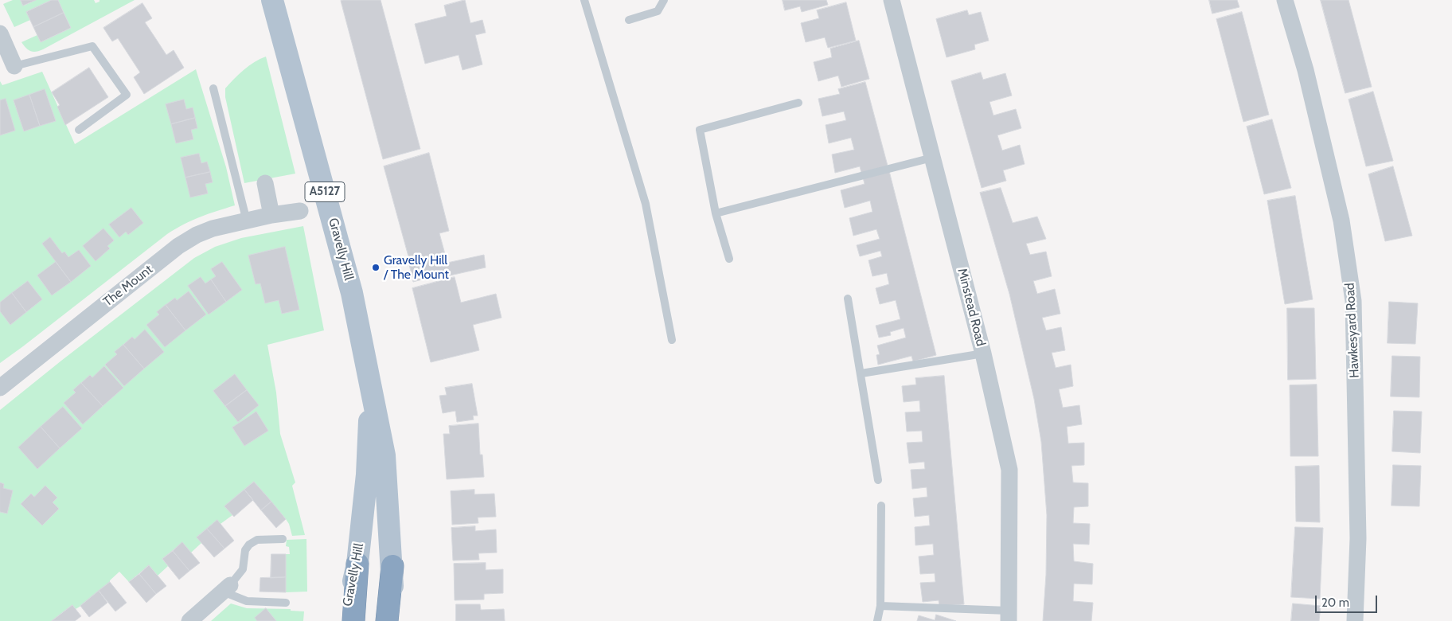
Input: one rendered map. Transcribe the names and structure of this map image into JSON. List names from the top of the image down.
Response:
{
  "streets": {
    "main road": ["A5127", "Gravelly Hill"],
    "street": ["The Mount", "Minstead Road", "Hawkesyard Road"]
  },
  "places": ["Gravelly Hill / The Mount"],
  "scale_bar": "20 m"
}
